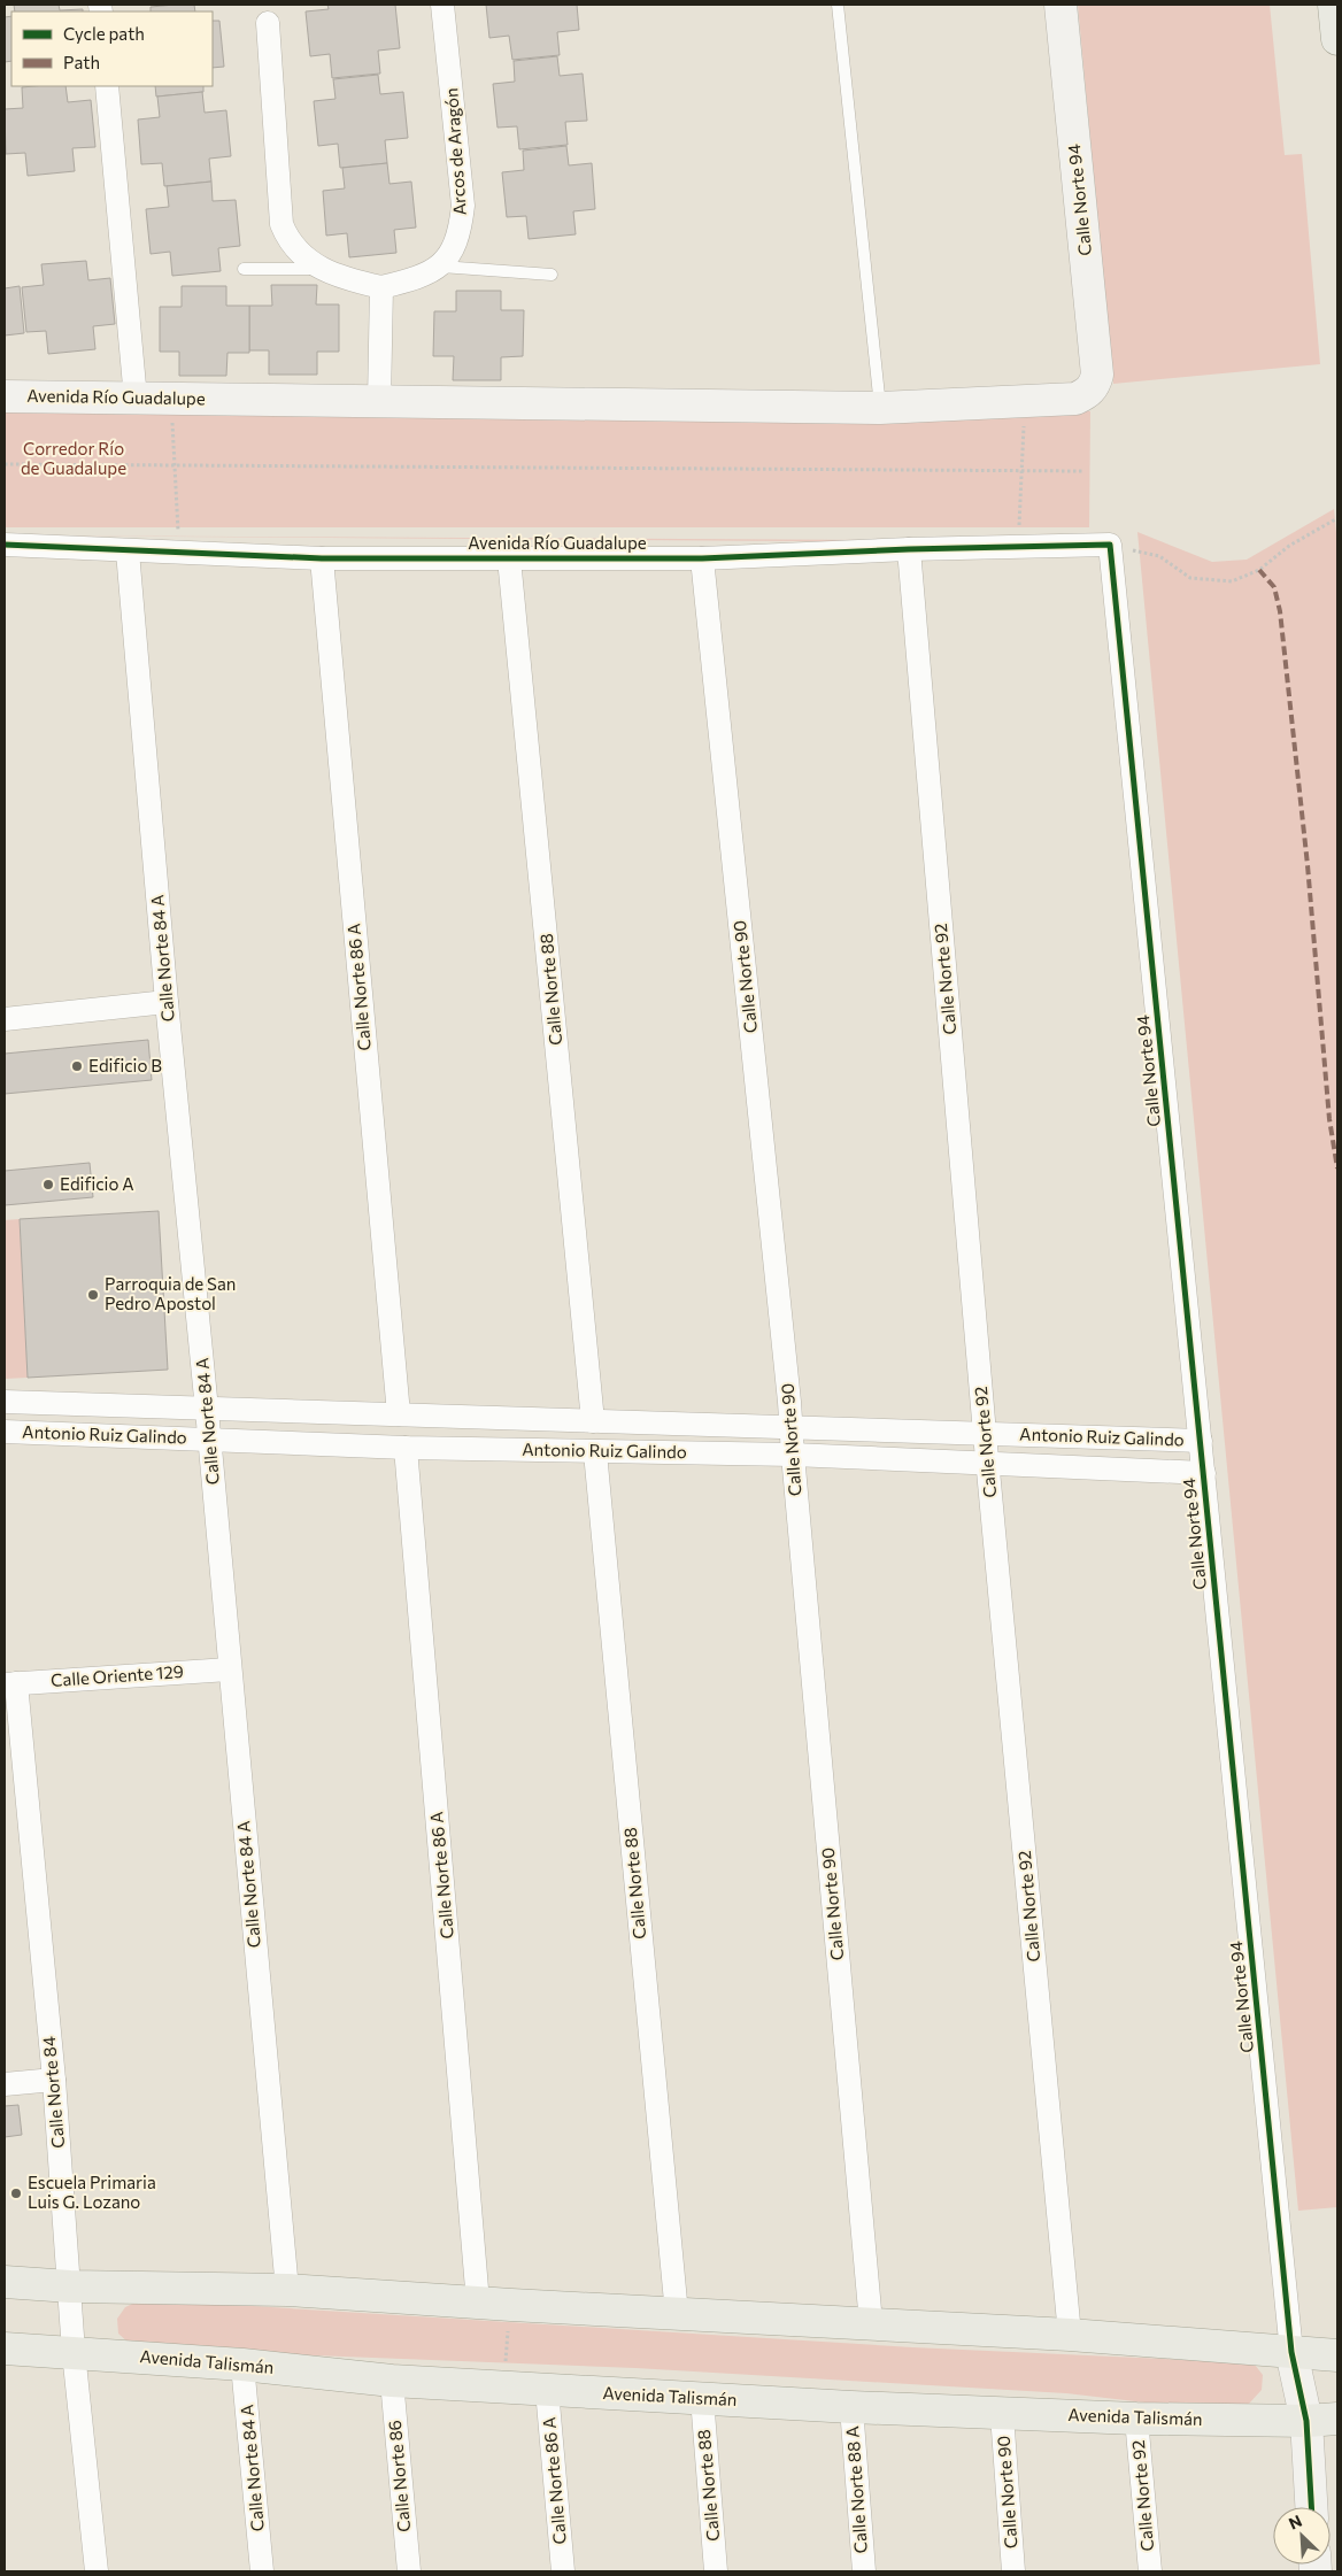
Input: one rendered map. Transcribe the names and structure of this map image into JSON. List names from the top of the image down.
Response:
{
  "streets": {
    "main road": ["Avenida Talismán"],
    "street": [
      "Arcos de Aragón",
      "Calle Norte 94",
      "Avenida Río Guadalupe",
      "Calle Norte 84 A",
      "Calle Norte 90",
      "Calle Norte 92",
      "Calle Norte 86 A",
      "Calle Norte 88",
      "Antonio Ruiz Galindo",
      "Calle Oriente 129",
      "Calle Norte 84",
      "Calle Norte 86",
      "Calle Norte 88 A"
    ]
  },
  "crossings": [
    ["Calle Norte 94", "Avenida Río Guadalupe"],
    ["Calle Norte 94", "Antonio Ruiz Galindo"],
    ["Calle Norte 94", "Avenida Talismán"],
    ["Avenida Río Guadalupe", "Calle Norte 84 A"],
    ["Avenida Río Guadalupe", "Calle Norte 90"],
    ["Avenida Río Guadalupe", "Calle Norte 92"],
    ["Avenida Río Guadalupe", "Calle Norte 86 A"],
    ["Avenida Río Guadalupe", "Calle Norte 88"],
    ["Calle Norte 84 A", "Antonio Ruiz Galindo"],
    ["Calle Norte 84 A", "Calle Oriente 129"],
    ["Calle Norte 84 A", "Avenida Talismán"],
    ["Calle Norte 90", "Antonio Ruiz Galindo"],
    ["Calle Norte 90", "Avenida Talismán"],
    ["Calle Norte 92", "Antonio Ruiz Galindo"],
    ["Calle Norte 92", "Avenida Talismán"],
    ["Calle Norte 86 A", "Antonio Ruiz Galindo"],
    ["Calle Norte 86 A", "Avenida Talismán"],
    ["Calle Norte 88", "Antonio Ruiz Galindo"],
    ["Calle Norte 88", "Avenida Talismán"],
    ["Calle Oriente 129", "Calle Norte 84"],
    ["Calle Norte 84", "Avenida Talismán"],
    ["Avenida Talismán", "Calle Norte 86"],
    ["Avenida Talismán", "Calle Norte 88 A"]
  ],
  "parks": ["Corredor Río de Guadalupe"],
  "places": [
    "Edificio B",
    "Edificio A",
    "Parroquia de San Pedro Apostol",
    "Escuela Primaria Luis G. Lozano"
  ],
  "legend": ["Cycle path", "Path"],
  "north": "top left"
}
